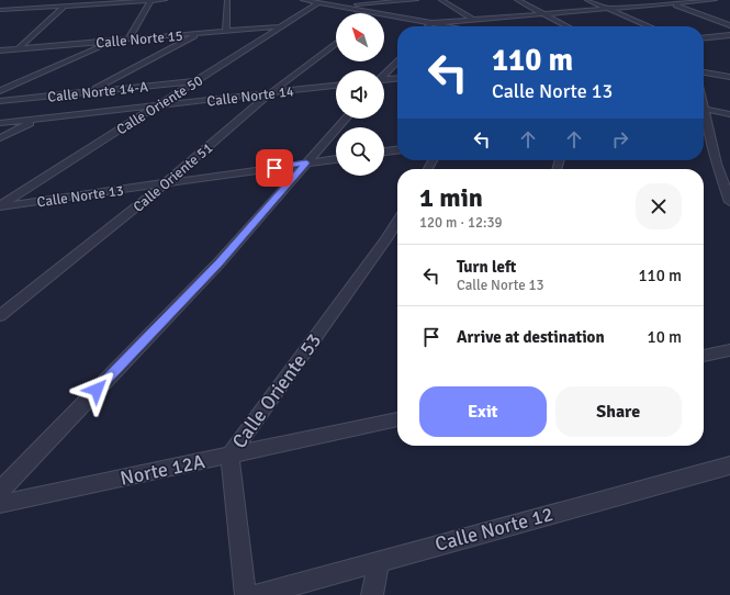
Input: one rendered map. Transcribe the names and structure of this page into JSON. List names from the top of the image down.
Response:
{
  "streets": {
    "street": [
      "Calle Norte 15",
      "Calle Norte 14-A",
      "Calle Norte 14",
      "Calle Oriente 50",
      "Calle Oriente 51",
      "Calle Norte 13",
      "Calle Oriente 53",
      "Norte 12A",
      "Calle Norte 12"
    ]
  },
  "crossings": [
    ["Calle Norte 15", "Calle Oriente 50"],
    ["Calle Norte 14-A", "Calle Oriente 50"],
    ["Calle Norte 14", "Calle Oriente 50"],
    ["Calle Norte 14", "Calle Oriente 51"],
    ["Calle Oriente 50", "Calle Norte 13"],
    ["Calle Oriente 51", "Calle Norte 13"],
    ["Calle Oriente 53", "Norte 12A"]
  ],
  "north": "top left",
  "page": {
    "turn": ["110 m", "Calle Norte 13"],
    "heading": ["1 min", "120 m · 12:39"],
    "list": [
      {
        "name": "Turn left",
        "note": "Calle Norte 13",
        "value": "110 m"
      },
      {
        "name": "Arrive at destination",
        "value": "10 m"
      }
    ],
    "buttons": ["Exit", "Share"]
  }
}
